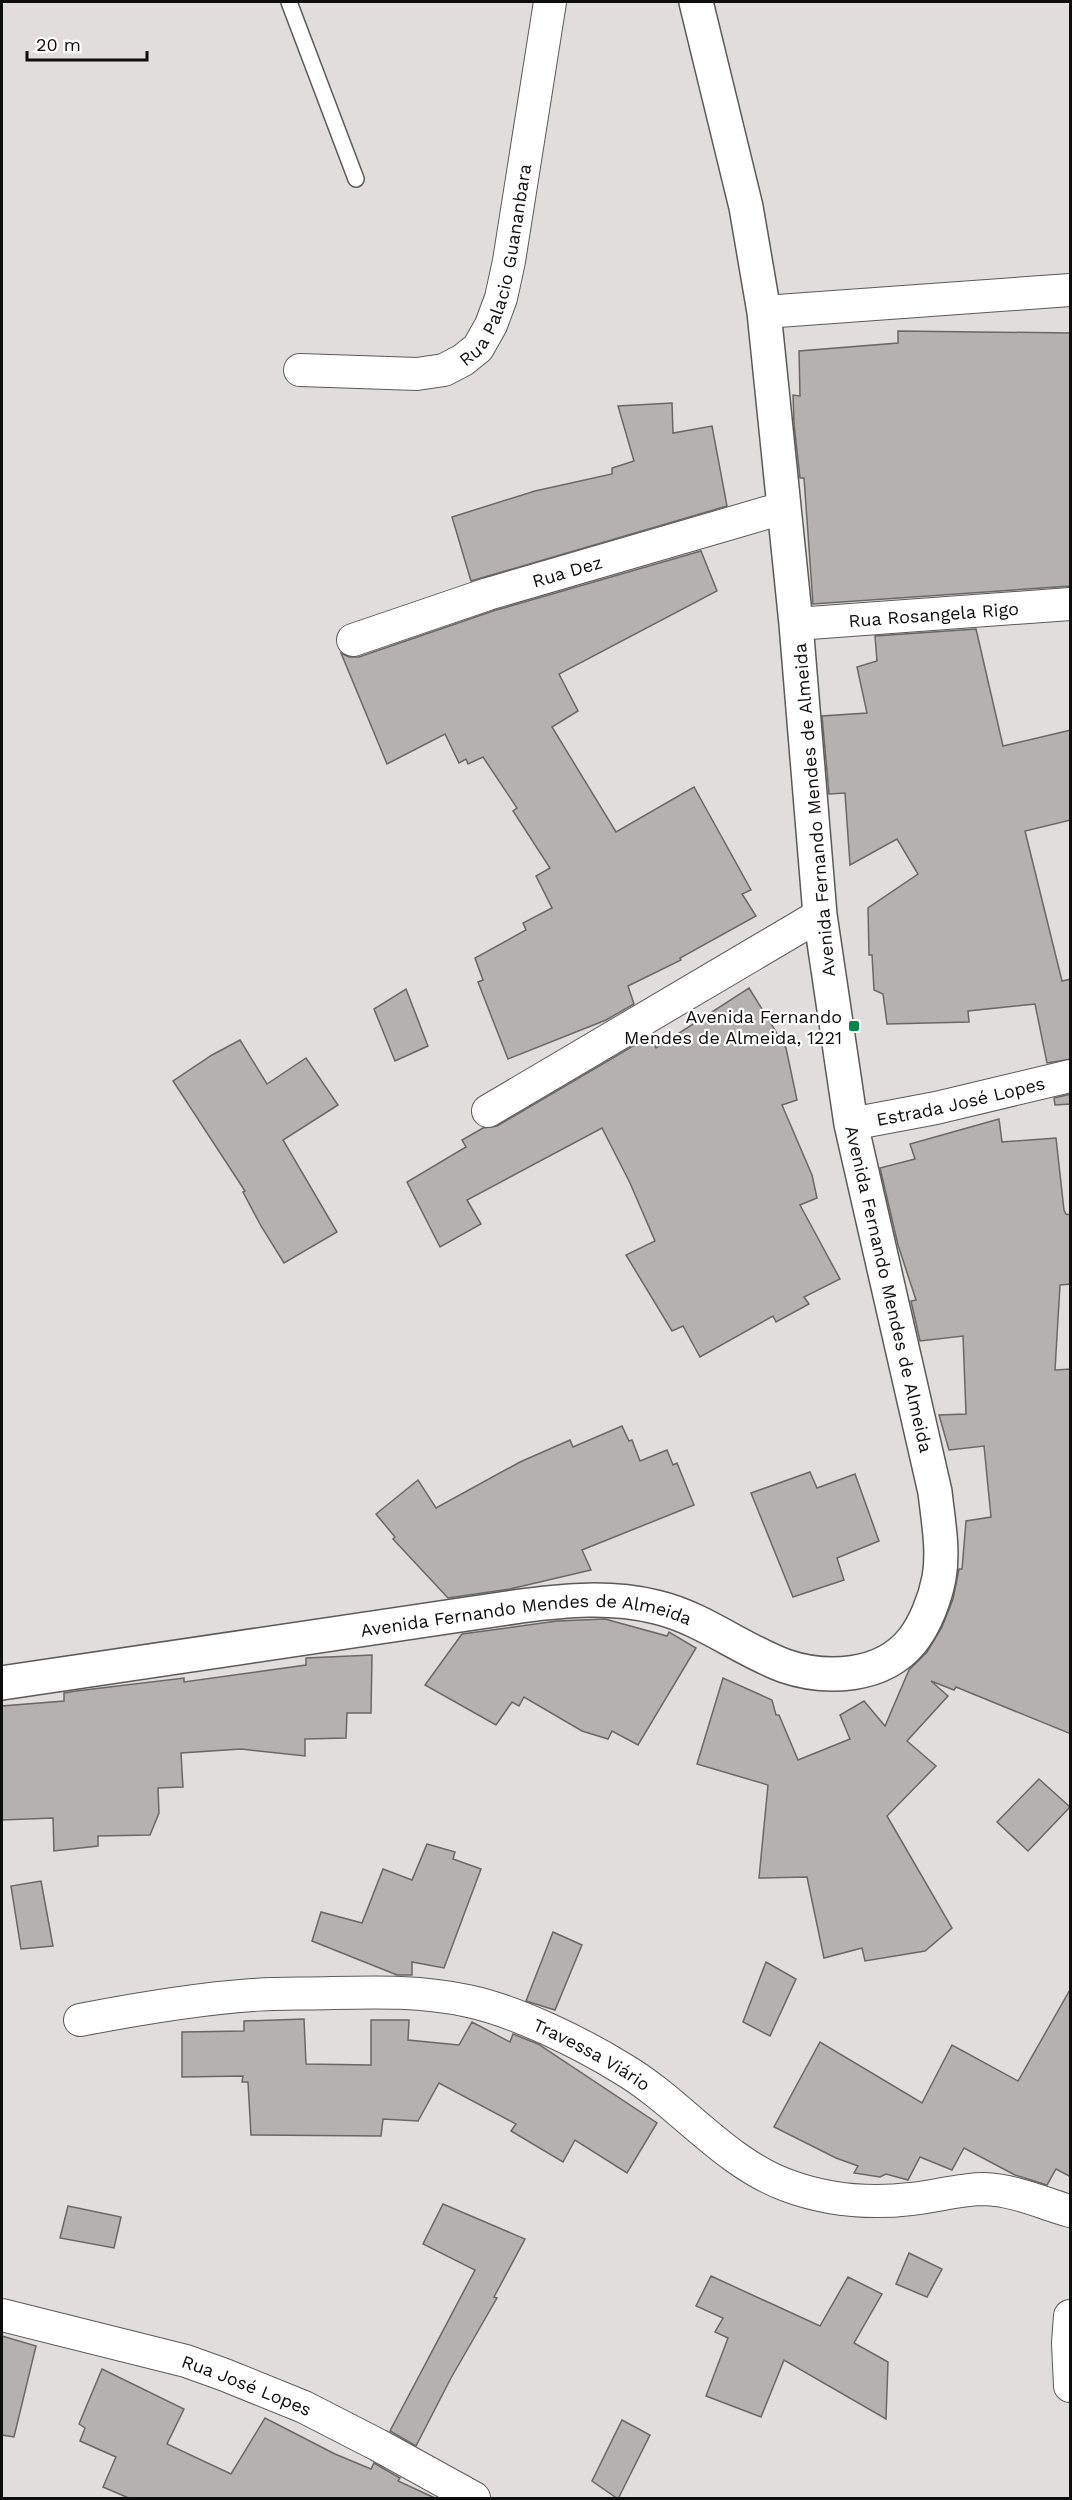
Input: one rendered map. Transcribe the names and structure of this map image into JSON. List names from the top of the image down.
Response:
{
  "streets": {
    "street": [
      "Rua Palacio Guananbara",
      "Rua Dez",
      "Rua Rosangela Rigo",
      "Avenida Fernando Mendes de Almeida",
      "Estrada José Lopes",
      "Travessa Viário",
      "Rua José Lopes"
    ]
  },
  "crossings": [
    ["Rua Dez", "Avenida Fernando Mendes de Almeida"],
    ["Rua Rosangela Rigo", "Avenida Fernando Mendes de Almeida"],
    ["Avenida Fernando Mendes de Almeida", "Estrada José Lopes"]
  ],
  "places": {
    "transit": ["Avenida Fernando Mendes de Almeida, 1221"]
  },
  "scale_bar": "20 m"
}
